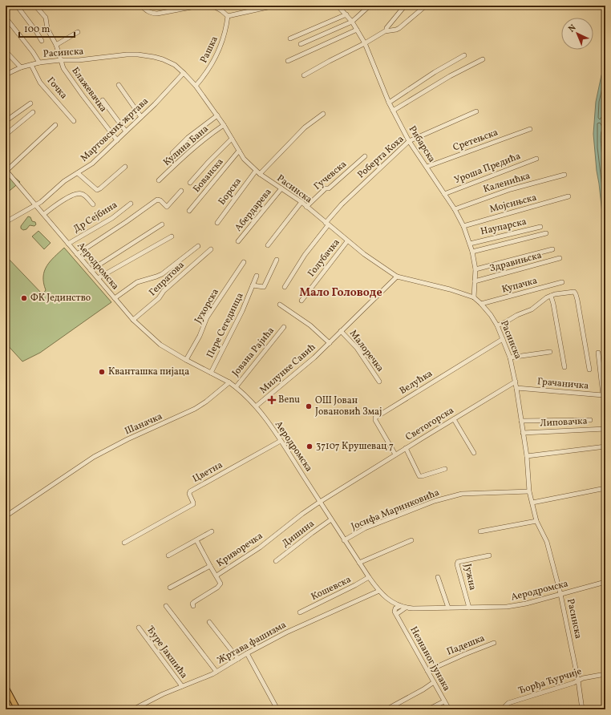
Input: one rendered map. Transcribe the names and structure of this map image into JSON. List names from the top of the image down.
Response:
{
  "streets": {
    "street": [
      "Рашка",
      "Расинска",
      "Гочка",
      "Блажевачка",
      "Мартовских жртава",
      "Сретењска",
      "Рибарска",
      "Кулина Бана",
      "Роберта Коха",
      "Уроша Предића",
      "Бованска",
      "Гучевска",
      "Каленићка",
      "Борска",
      "Мојсињска",
      "Абердарева",
      "Др Сејбина",
      "Наупарска",
      "Голубачка",
      "Здравињска",
      "Аеродромска",
      "Гепратова",
      "Купачка",
      "Јухорска",
      "Пере Сегединца",
      "Малоречка",
      "Јована Рајића",
      "Милунке Савић",
      "Велућка",
      "Грачаничка",
      "Липовачка",
      "Шаначка",
      "Светогорска",
      "Цветна",
      "Јосифа Маринковића",
      "Дишина",
      "Криворечка",
      "Јужна",
      "Кошевска",
      "Жртава фашизма",
      "Падешка",
      "Ђуре Јакшића",
      "Незнаног јунака",
      "Ђорђа Ћурчије"
    ]
  },
  "crossings": [
    ["Рашка", "Расинска"],
    ["Расинска", "Гочка"],
    ["Расинска", "Блажевачка"],
    ["Расинска", "Мартовских жртава"],
    ["Расинска", "Рибарска"],
    ["Расинска", "Кулина Бана"],
    ["Расинска", "Роберта Коха"],
    ["Расинска", "Бованска"],
    ["Расинска", "Гучевска"],
    ["Расинска", "Борска"],
    ["Расинска", "Абердарева"],
    ["Расинска", "Голубачка"],
    ["Расинска", "Аеродромска"],
    ["Расинска", "Купачка"],
    ["Расинска", "Милунке Савић"],
    ["Расинска", "Велућка"],
    ["Расинска", "Грачаничка"],
    ["Расинска", "Липовачка"],
    ["Расинска", "Светогорска"],
    ["Расинска", "Јосифа Маринковића"],
    ["Расинска", "Ђорђа Ћурчије"],
    ["Блажевачка", "Мартовских жртава"],
    ["Мартовских жртава", "Аеродромска"],
    ["Сретењска", "Рибарска"],
    ["Рибарска", "Роберта Коха"],
    ["Рибарска", "Уроша Предића"],
    ["Рибарска", "Каленићка"],
    ["Рибарска", "Мојсињска"],
    ["Рибарска", "Наупарска"],
    ["Рибарска", "Здравињска"],
    ["Др Сејбина", "Аеродромска"],
    ["Аеродромска", "Гепратова"],
    ["Аеродромска", "Јухорска"],
    ["Аеродромска", "Пере Сегединца"],
    ["Аеродромска", "Јована Рајића"],
    ["Аеродромска", "Милунке Савић"],
    ["Аеродромска", "Шаначка"],
    ["Аеродромска", "Светогорска"],
    ["Аеродромска", "Цветна"],
    ["Аеродромска", "Јосифа Маринковића"],
    ["Аеродромска", "Дишина"],
    ["Аеродромска", "Криворечка"],
    ["Аеродромска", "Јужна"],
    ["Аеродромска", "Кошевска"],
    ["Аеродромска", "Жртава фашизма"],
    ["Аеродромска", "Незнаног јунака"],
    ["Малоречка", "Милунке Савић"],
    ["Велућка", "Светогорска"],
    ["Светогорска", "Криворечка"],
    ["Жртава фашизма", "Ђуре Јакшића"],
    ["Падешка", "Незнаног јунака"]
  ],
  "districts": ["Мало Головоде"],
  "places": {
    "other": [
      "ФК Јединство",
      "Кванташка пијаца",
      "ОШ Јован Јовановић Змај",
      "37107 Крушевац 7"
    ],
    "health": ["Benu"]
  },
  "scale_bar": "100 m",
  "north": "top left"
}
